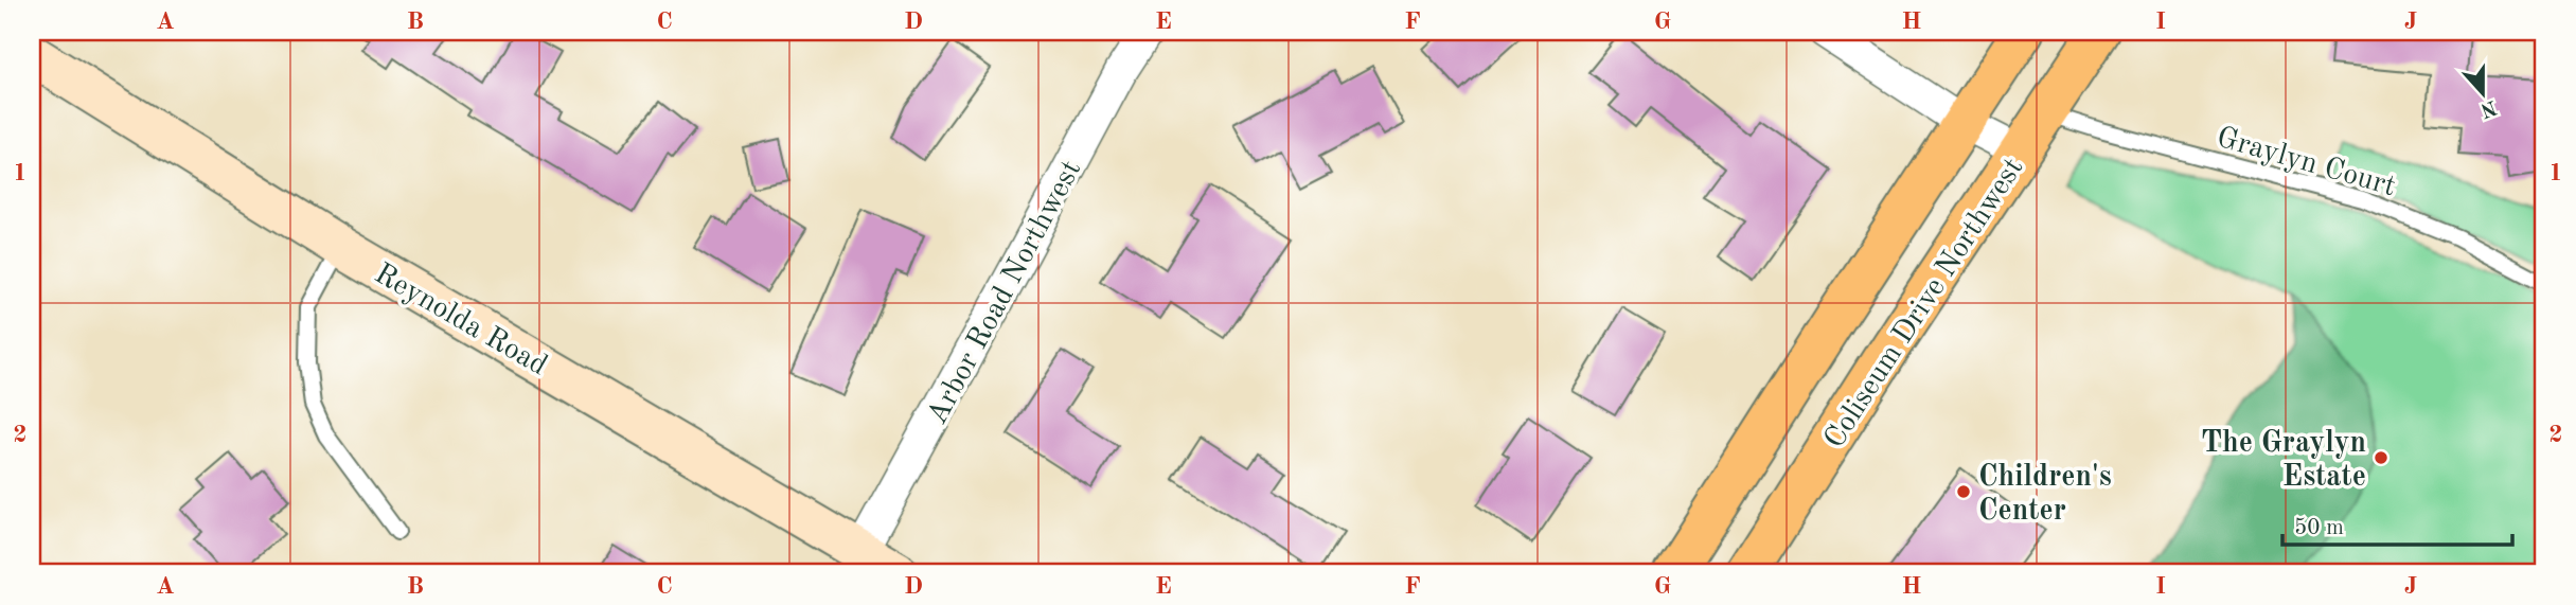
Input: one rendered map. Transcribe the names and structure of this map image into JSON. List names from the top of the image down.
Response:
{
  "streets": {
    "main road": ["Coliseum Drive Northwest", "Reynolda Road"],
    "street": ["Arbor Road Northwest"],
    "lane": ["Graylyn Court"]
  },
  "crossings": [
    ["Graylyn Court", "Coliseum Drive Northwest"],
    ["Arbor Road Northwest", "Reynolda Road"]
  ],
  "places": ["The Graylyn Estate", "Children's Center"],
  "scale_bar": "50 m",
  "north": "bottom",
  "grid": {
    "columns": [
      "A",
      "B",
      "C",
      "D",
      "E",
      "F",
      "G",
      "H",
      "I",
      "J"
    ],
    "rows": ["1", "2"]
  }
}
